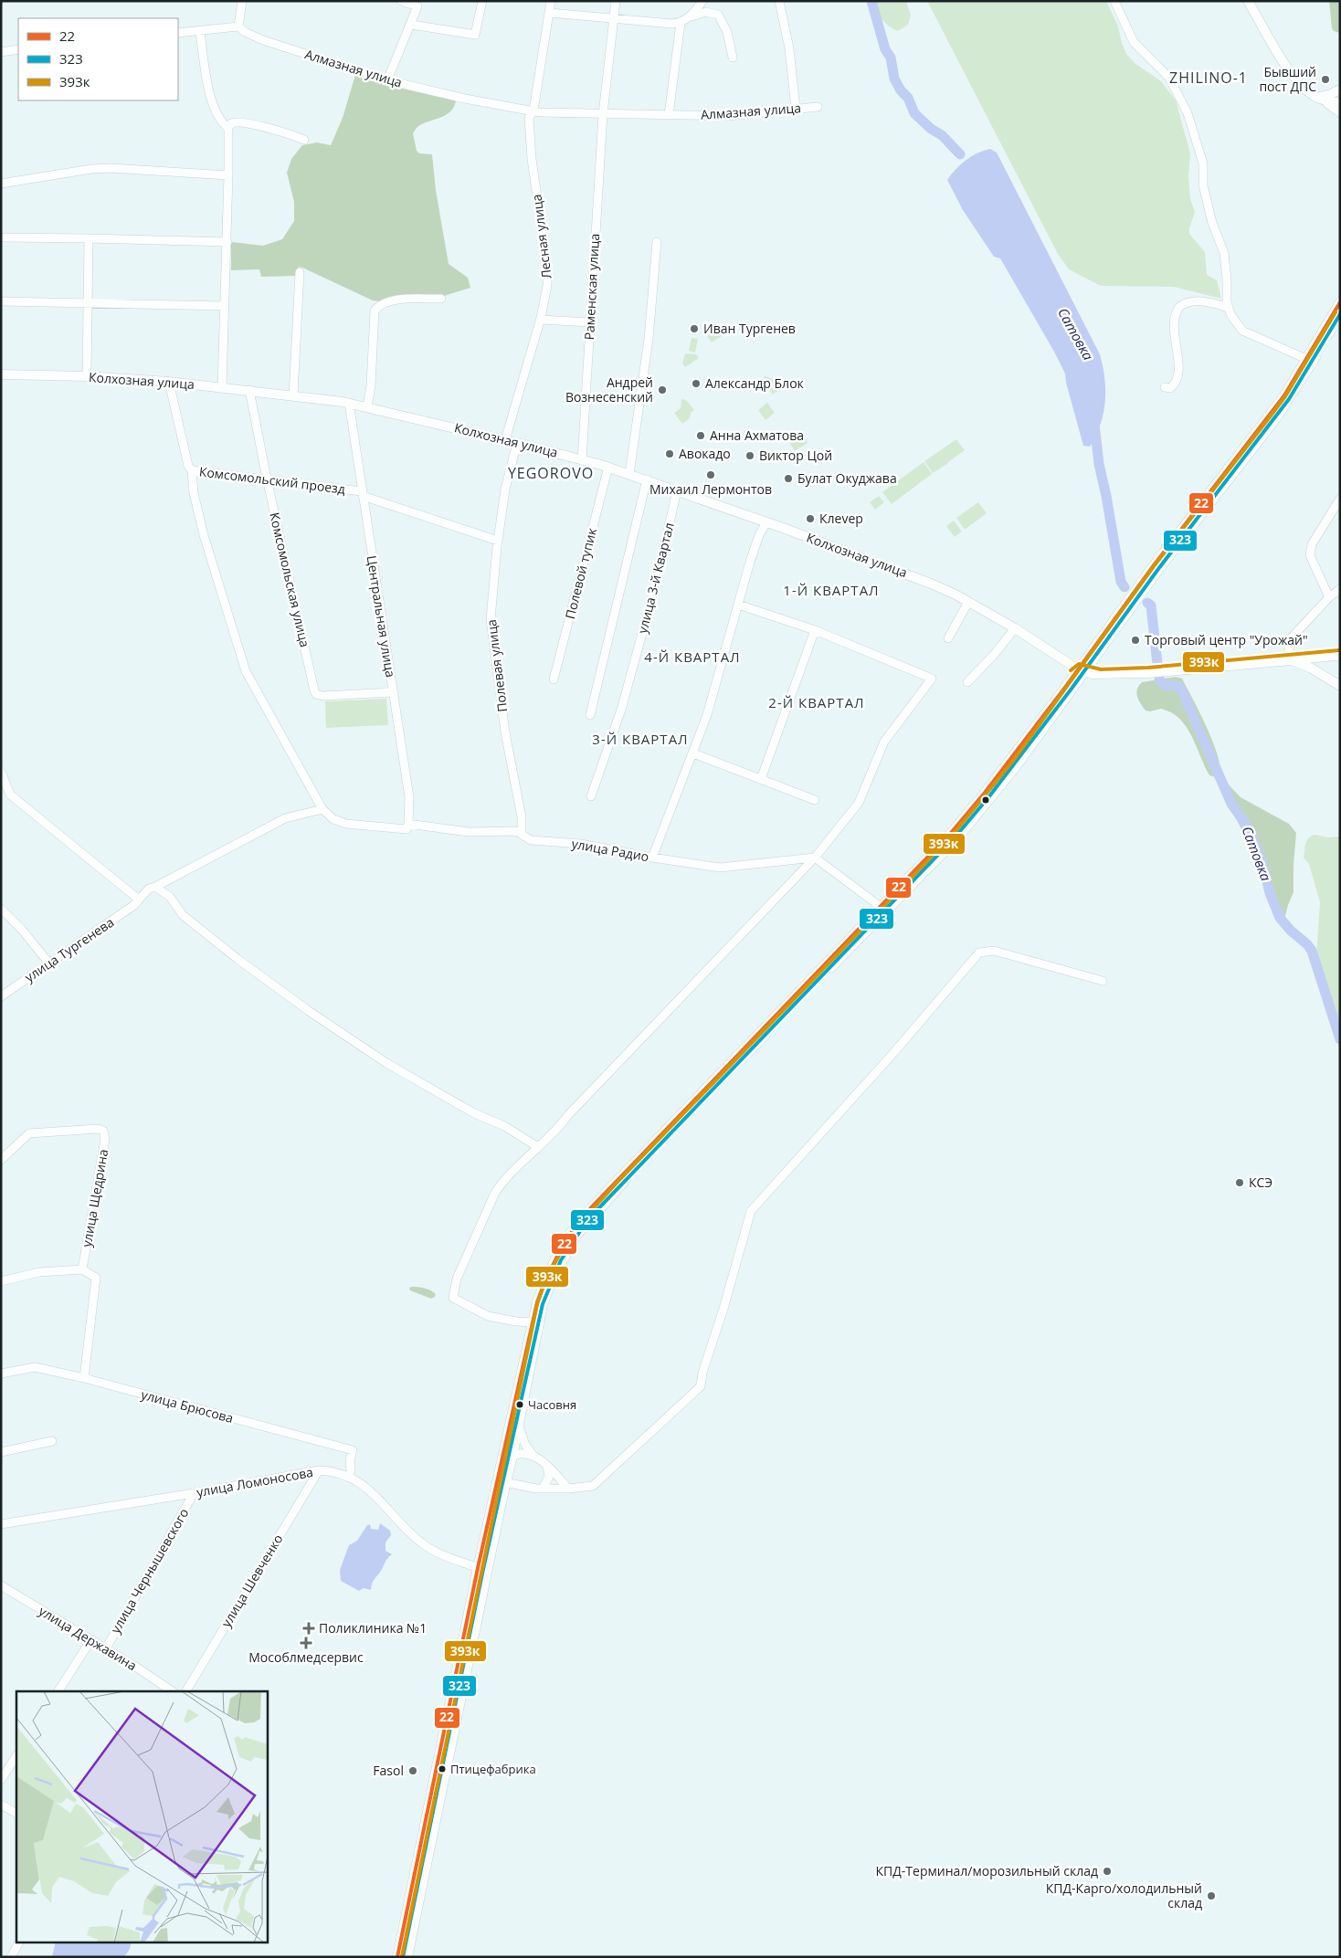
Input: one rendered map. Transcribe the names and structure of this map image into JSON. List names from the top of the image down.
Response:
{
  "streets": {
    "main road": ["Колхозная улица"],
    "street": [
      "Алмазная улица",
      "Лесная улица",
      "Раменская улица",
      "Комсомольский проезд",
      "Полевой тупик",
      "улица 3-й Квартал",
      "Комсомольская улица",
      "Центральная улица",
      "Полевая улица",
      "улица Радио",
      "улица Тургенева",
      "улица Щедрина",
      "улица Брюсова",
      "улица Ломоносова",
      "улица Чернышевского",
      "улица Шевченко",
      "улица Державина"
    ]
  },
  "crossings": [
    ["Алмазная улица", "Лесная улица"],
    ["Алмазная улица", "Раменская улица"],
    ["Лесная улица", "Колхозная улица"],
    ["Раменская улица", "Колхозная улица"],
    ["Колхозная улица", "Комсомольский проезд"],
    ["Колхозная улица", "Полевой тупик"],
    ["Колхозная улица", "улица 3-й Квартал"],
    ["Колхозная улица", "Комсомольская улица"],
    ["Колхозная улица", "Центральная улица"],
    ["Колхозная улица", "Полевая улица"],
    ["Комсомольский проезд", "Комсомольская улица"],
    ["Комсомольский проезд", "Центральная улица"],
    ["Комсомольский проезд", "Полевая улица"],
    ["Комсомольская улица", "Центральная улица"],
    ["Центральная улица", "улица Радио"],
    ["Полевая улица", "улица Радио"],
    ["улица Радио", "улица Тургенева"],
    ["улица Брюсова", "улица Ломоносова"],
    ["улица Ломоносова", "улица Чернышевского"],
    ["улица Ломоносова", "улица Шевченко"],
    ["улица Чернышевского", "улица Державина"]
  ],
  "districts": [
    "ZHILINO-1",
    "YEGOROVO",
    "1-Й КВАРТАЛ",
    "4-Й КВАРТАЛ",
    "2-Й КВАРТАЛ",
    "3-Й КВАРТАЛ"
  ],
  "water": ["Сатовка"],
  "places": {
    "other": [
      "Бывший пост ДПС",
      "Иван Тургенев",
      "Александр Блок",
      "Андрей Вознесенский",
      "Анна Ахматова",
      "Авокадо",
      "Виктор Цой",
      "Михаил Лермонтов",
      "Булат Окуджава",
      "Клеvер",
      "Торговый центр \"Урожай\"",
      "КСЭ",
      "Часовня",
      "Птицефабрика",
      "Fasol",
      "КПД-Терминал/морозильный склад",
      "КПД-Карго/холодильный склад"
    ],
    "health": ["Поликлиника №1", "Мособлмедсервис"]
  },
  "lines": ["transit line 22", "transit line 393к", "transit line 323"],
  "legend": ["22", "323", "393к"]
}
